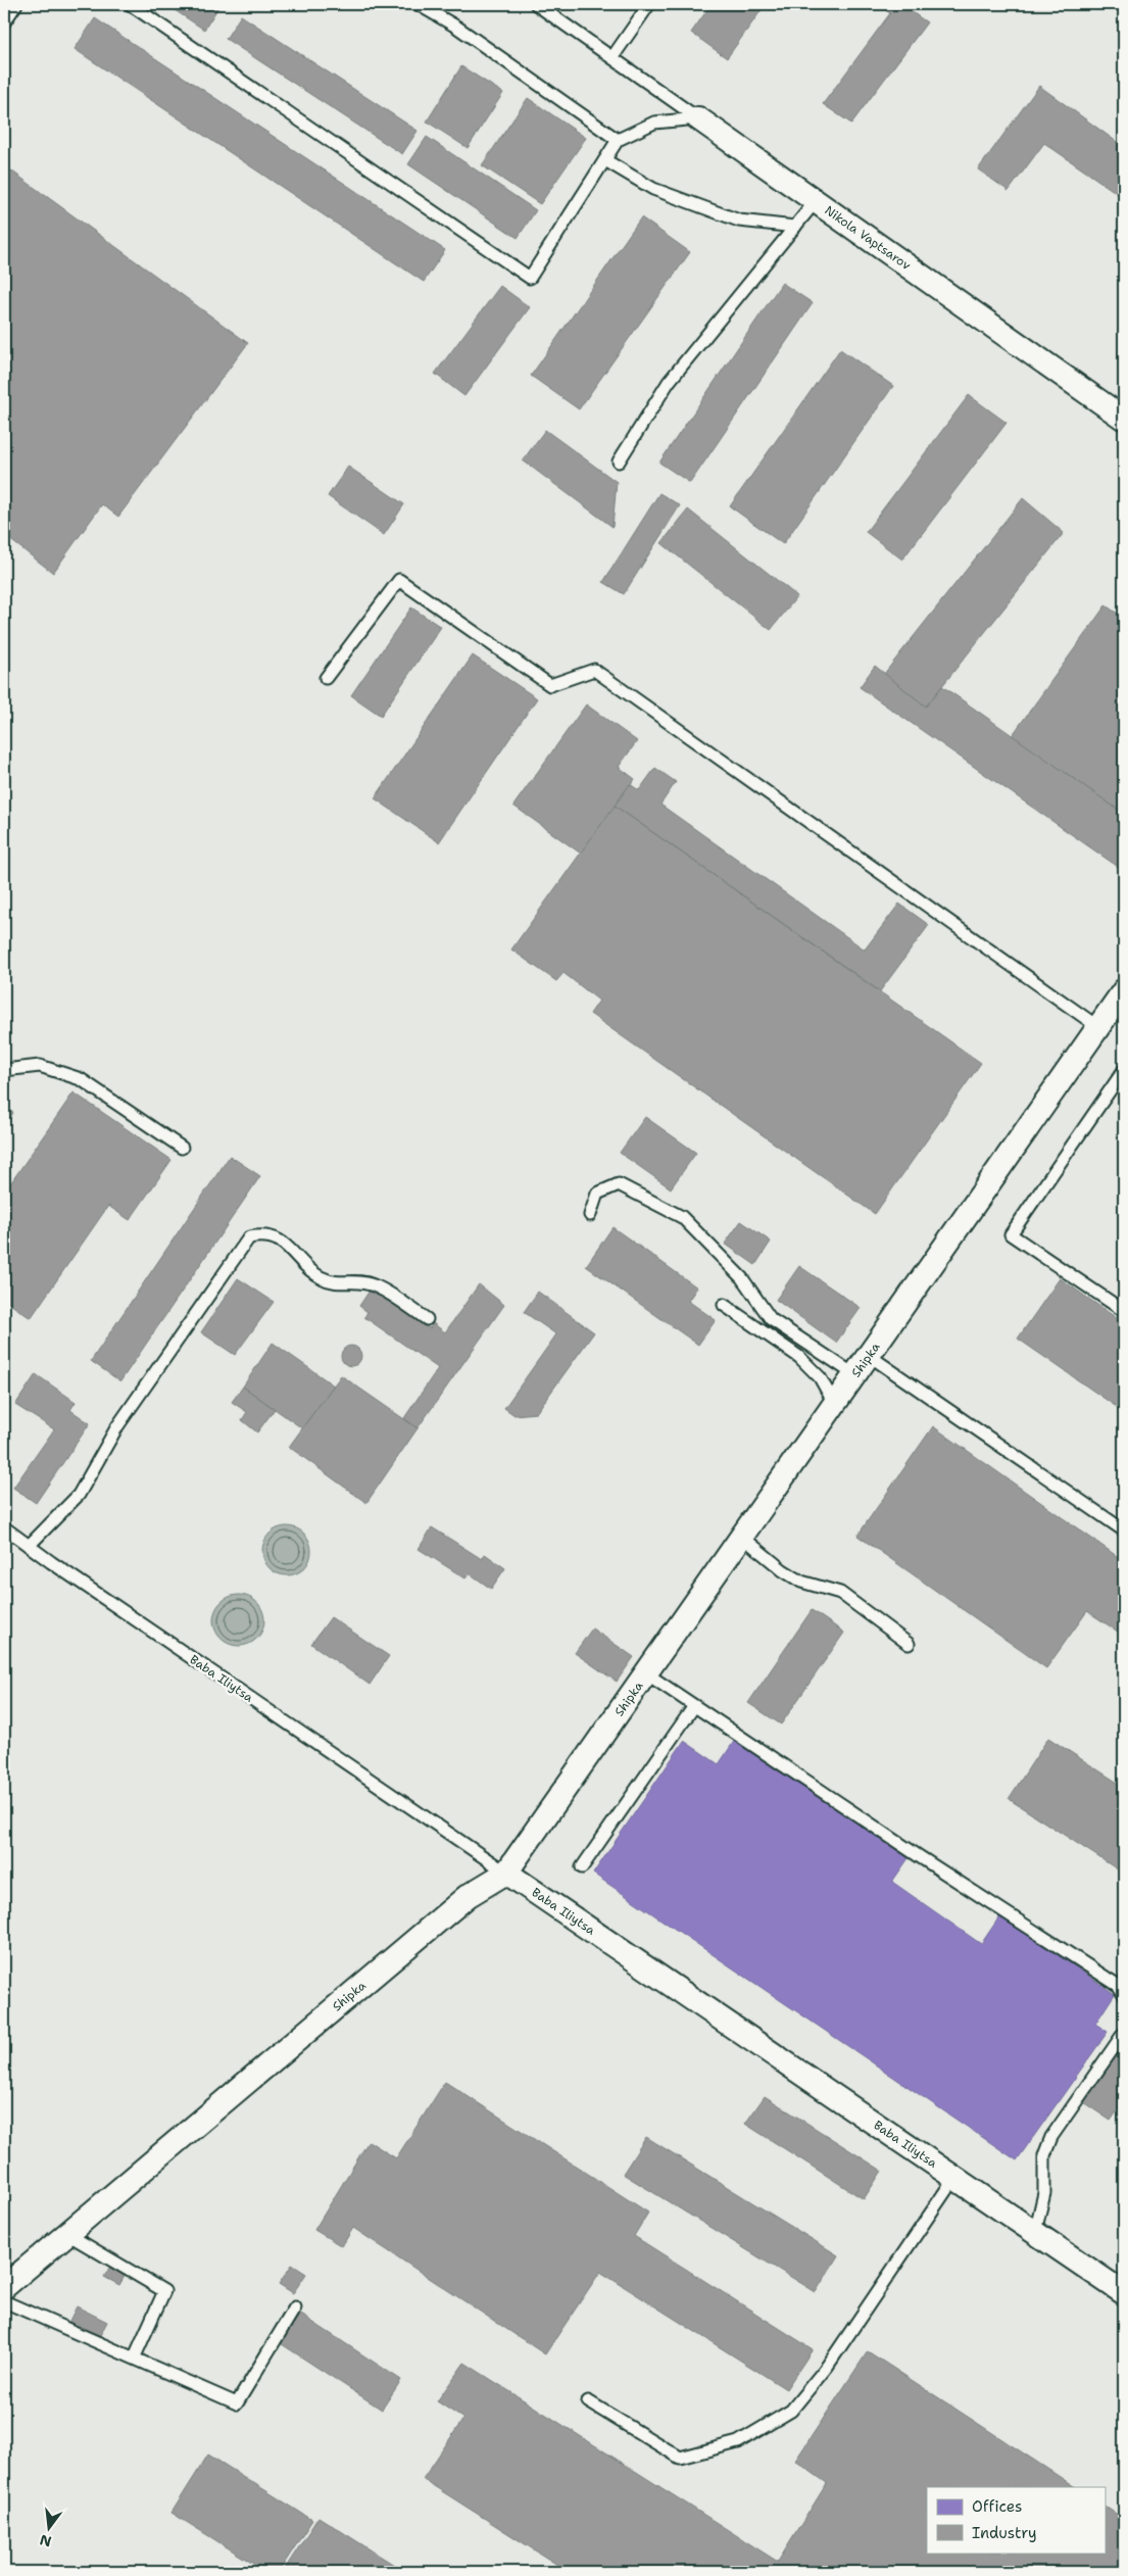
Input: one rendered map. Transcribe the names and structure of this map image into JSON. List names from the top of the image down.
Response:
{
  "streets": {
    "street": ["Nikola Vaptsarov", "Shipka", "Baba Iliytsa"]
  },
  "crossings": [
    ["Shipka", "Baba Iliytsa"]
  ],
  "legend": ["Offices", "Industry"],
  "north": "bottom"
}
